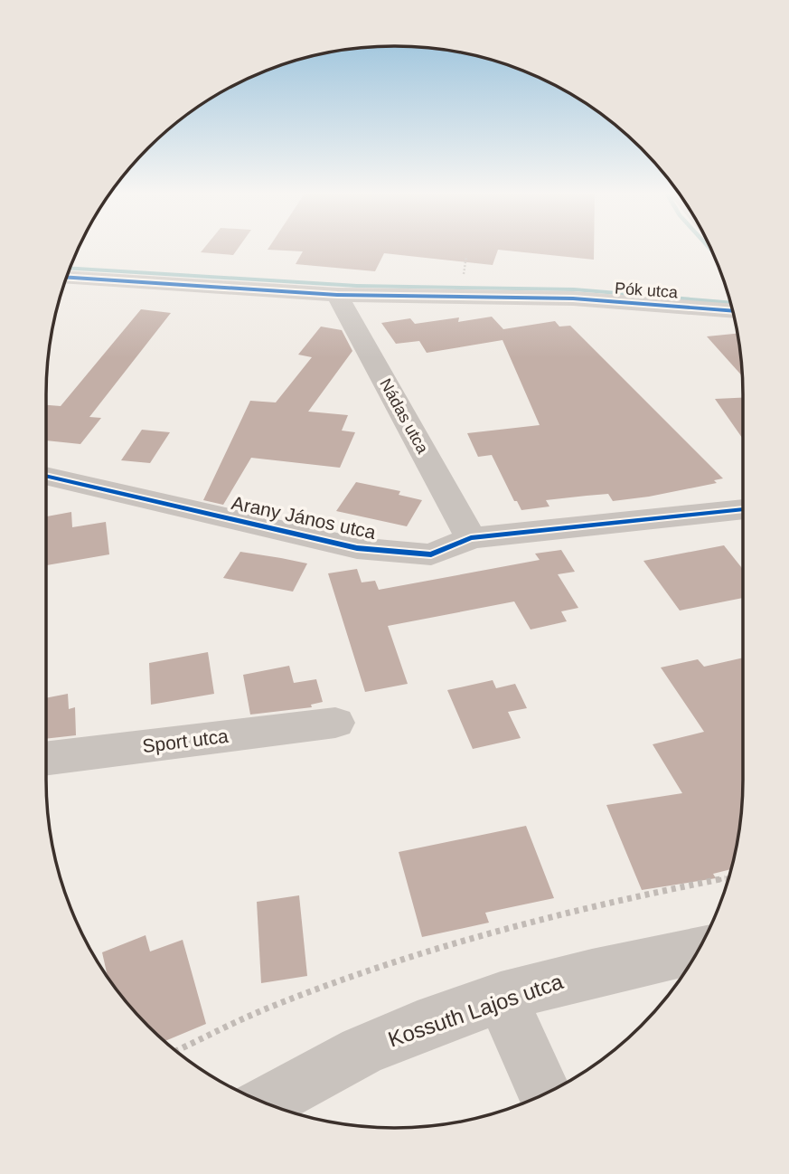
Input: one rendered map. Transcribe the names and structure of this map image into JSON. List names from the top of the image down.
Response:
{
  "streets": {
    "street": [
      "Pók utca",
      "Nádas utca",
      "Arany János utca",
      "Sport utca",
      "Kossuth Lajos utca"
    ]
  },
  "crossings": [
    ["Pók utca", "Nádas utca"],
    ["Nádas utca", "Arany János utca"]
  ]
}
